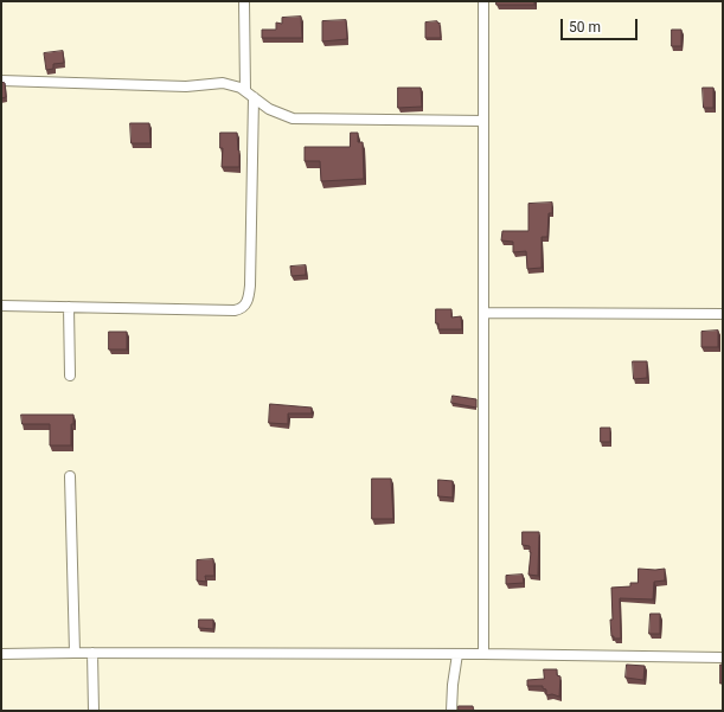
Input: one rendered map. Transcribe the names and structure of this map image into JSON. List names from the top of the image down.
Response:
{
  "scale_bar": "50 m"
}
